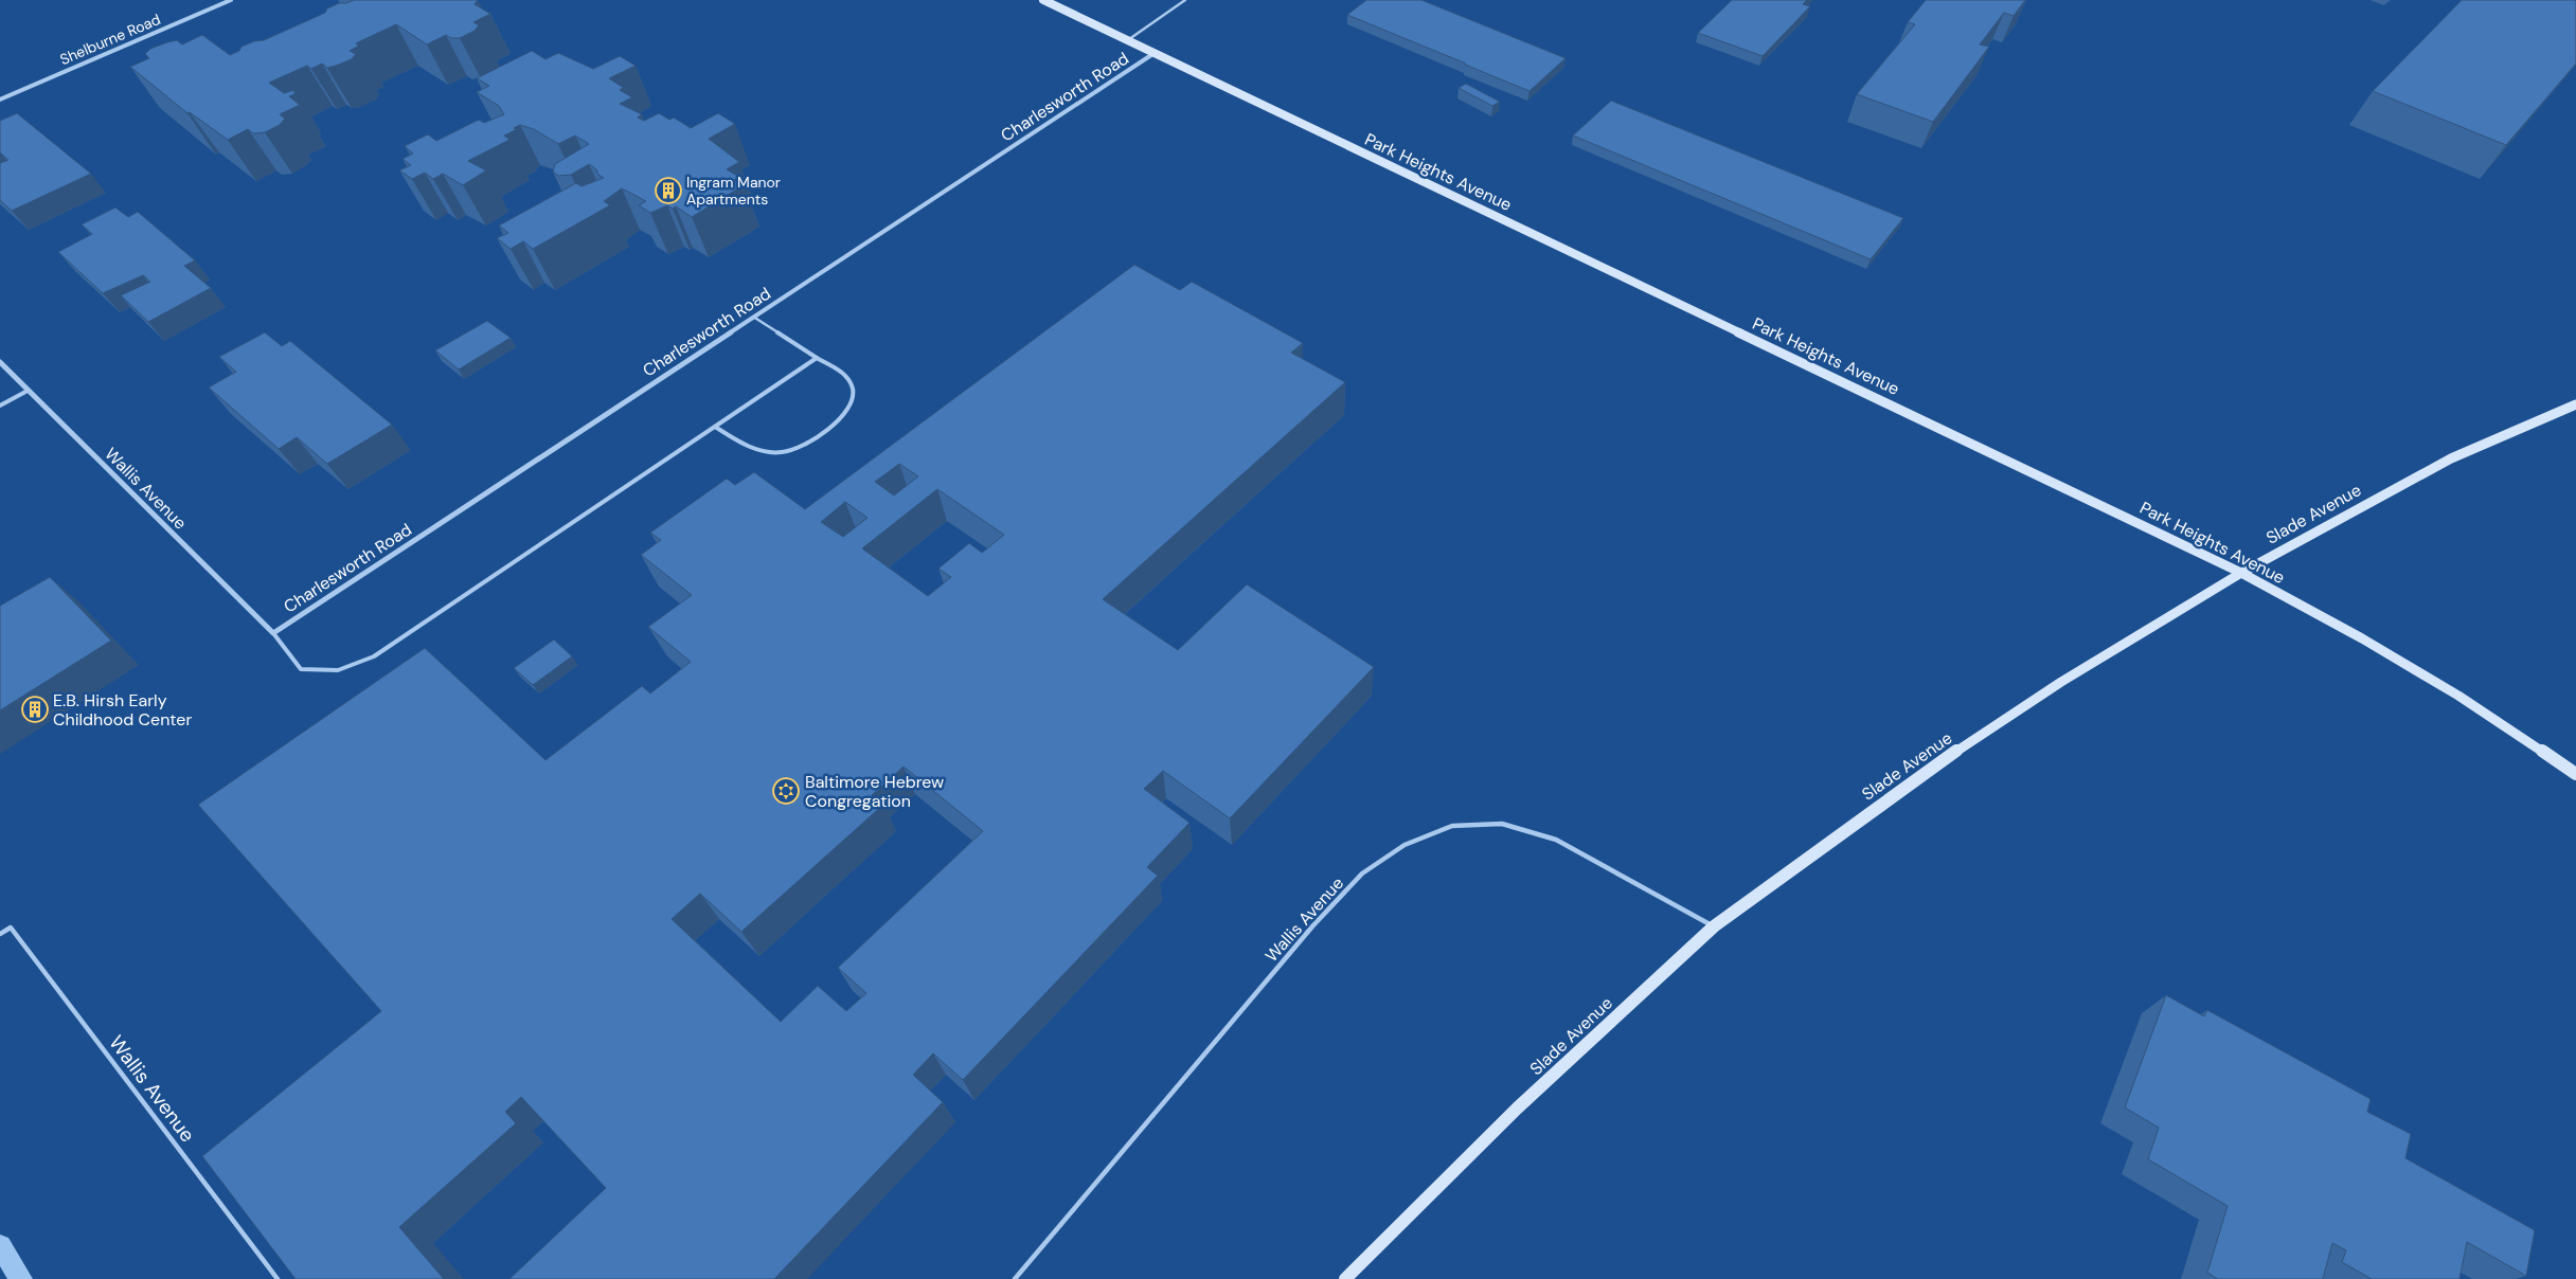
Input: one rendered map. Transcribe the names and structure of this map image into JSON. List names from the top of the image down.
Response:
{
  "streets": {
    "main road": ["Park Heights Avenue", "Slade Avenue"],
    "street": ["Shelburne Road", "Charlesworth Road", "Wallis Avenue"]
  },
  "crossings": [
    ["Charlesworth Road", "Park Heights Avenue"],
    ["Charlesworth Road", "Wallis Avenue"],
    ["Park Heights Avenue", "Slade Avenue"],
    ["Wallis Avenue", "Slade Avenue"]
  ],
  "places": {
    "building": ["Ingram Manor Apartments", "E.B. Hirsh Early Childhood Center"],
    "synagogue": ["Baltimore Hebrew Congregation"]
  }
}
